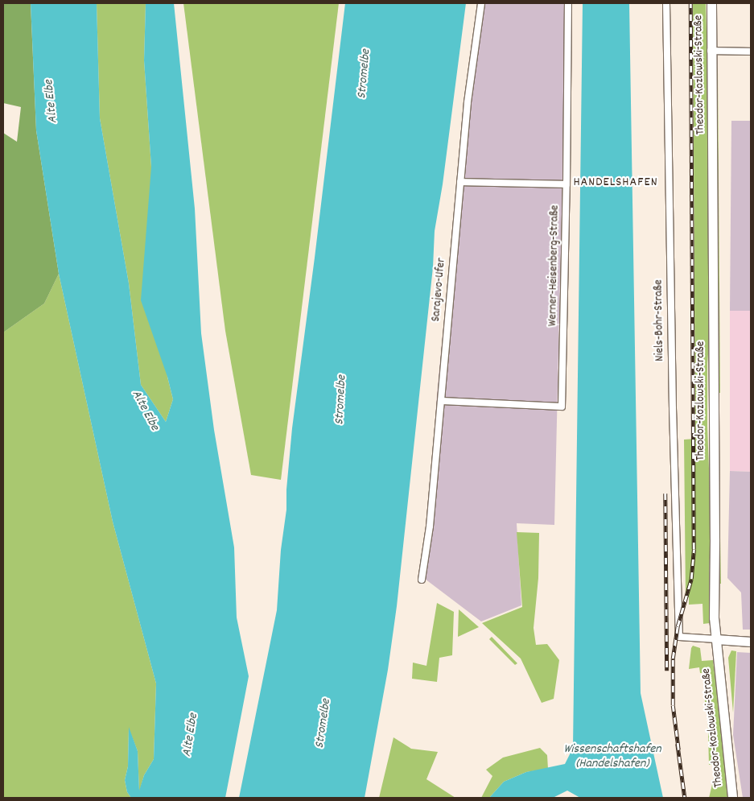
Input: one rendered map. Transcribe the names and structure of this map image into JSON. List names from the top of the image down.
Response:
{
  "streets": {
    "main road": ["Theodor-Kozlowski-Straße"],
    "street": ["Werner-Heisenberg-Straße", "Sarajevo-Ufer", "Niels-Bohr-Straße"]
  },
  "crossings": [
    ["Theodor-Kozlowski-Straße", "Niels-Bohr-Straße"],
    ["Werner-Heisenberg-Straße", "Sarajevo-Ufer"]
  ],
  "districts": ["HANDELSHAFEN"],
  "water": ["Stromelbe", "Alte Elbe", "Wissenschaftshafen (Handelshafen)"]
}
